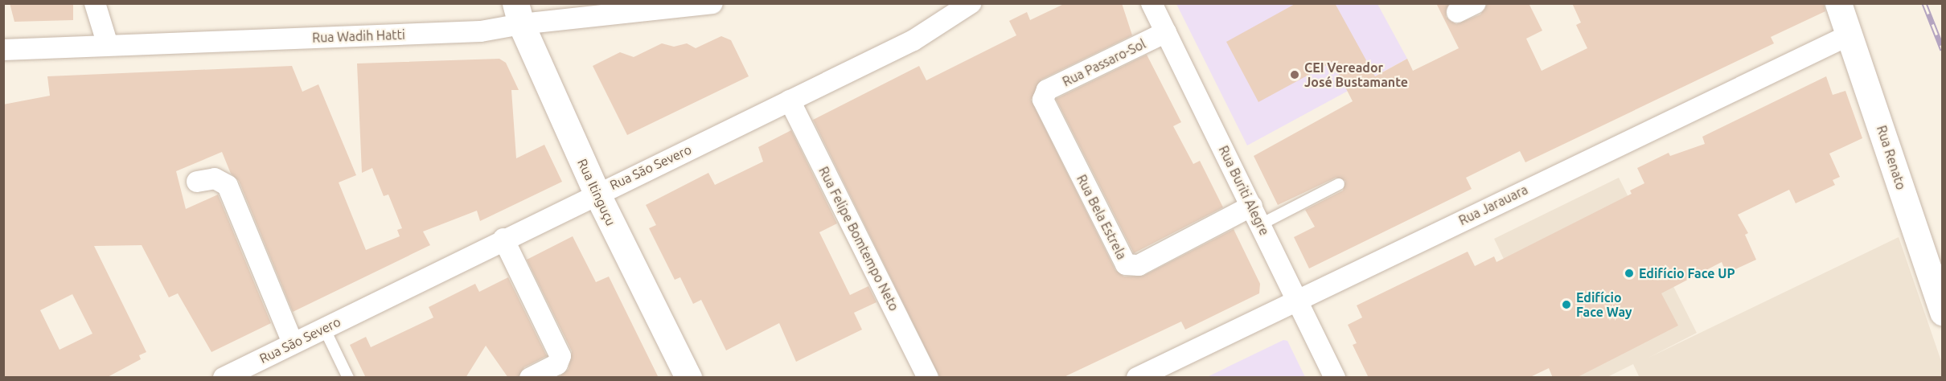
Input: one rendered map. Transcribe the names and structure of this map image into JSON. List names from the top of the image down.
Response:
{
  "streets": {
    "main road": ["Rua Renato", "Rua Itinguçu"],
    "street": [
      "Rua Wadih Hatti",
      "Rua Passaro-Sol",
      "Rua São Severo",
      "Rua Buriti Alegre",
      "Rua Jarauara",
      "Rua Bela Estrela",
      "Rua Felipe Bomtempo Neto"
    ]
  },
  "crossings": [
    ["Rua Wadih Hatti", "Rua Itinguçu"],
    ["Rua Passaro-Sol", "Rua Buriti Alegre"],
    ["Rua Passaro-Sol", "Rua Bela Estrela"],
    ["Rua Renato", "Rua Jarauara"],
    ["Rua São Severo", "Rua Itinguçu"],
    ["Rua São Severo", "Rua Felipe Bomtempo Neto"],
    ["Rua Buriti Alegre", "Rua Jarauara"],
    ["Rua Buriti Alegre", "Rua Bela Estrela"]
  ],
  "places": ["CEI Vereador José Bustamante", "Edifício Face UP", "Edifício Face Way"]
}
